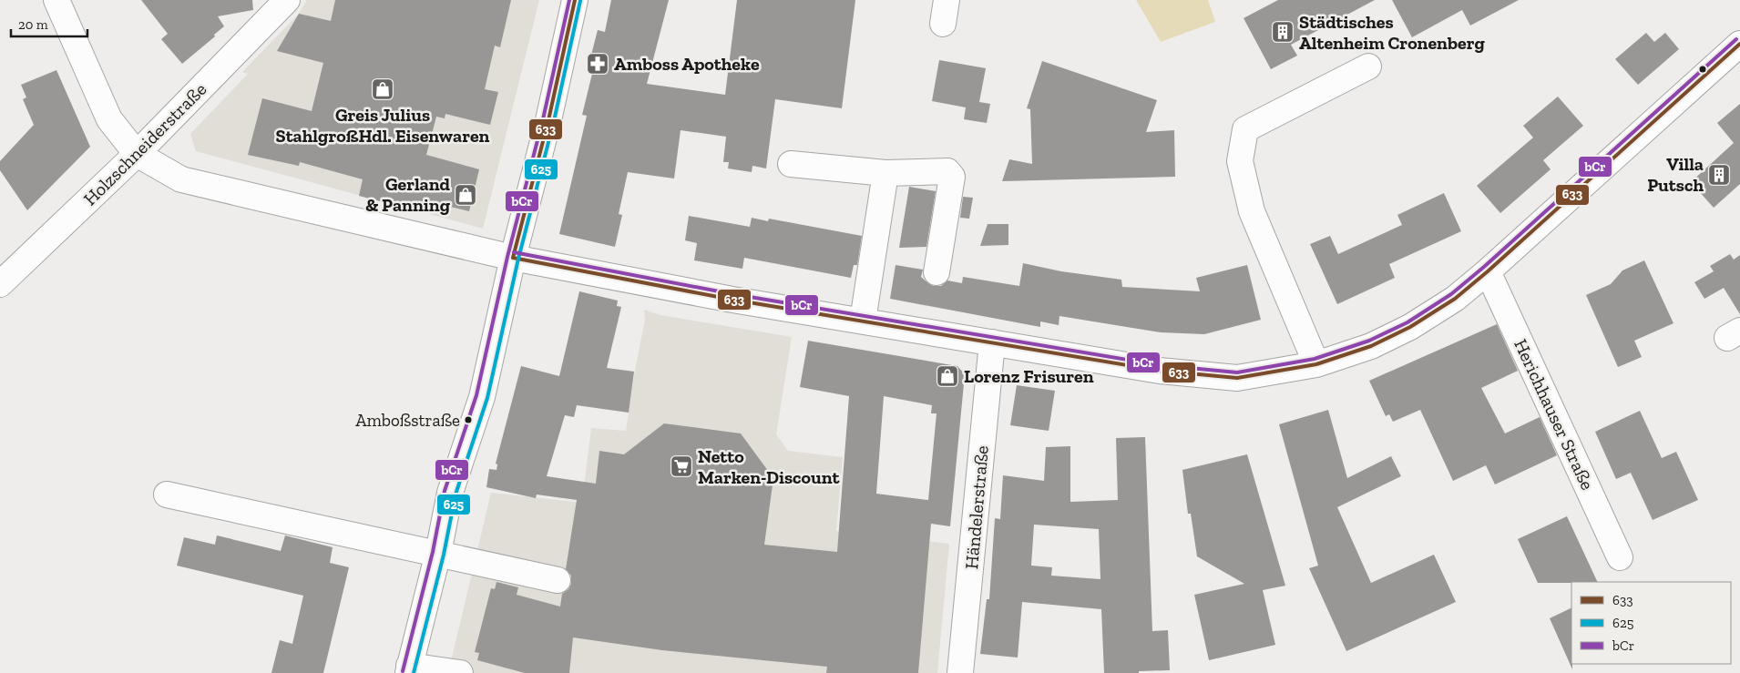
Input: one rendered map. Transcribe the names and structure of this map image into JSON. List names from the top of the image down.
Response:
{
  "streets": {
    "street": ["Holzschneiderstraße", "Herichhauser Straße", "Händelerstraße"]
  },
  "places": {
    "building": ["Städtisches Altenheim Cronenberg", "Villa Putsch"],
    "pharmacy": ["Amboss Apotheke"],
    "shop": ["Greis Julius StahlgroßHdl. Eisenwaren", "Gerland & Panning", "Lorenz Frisuren"],
    "other": ["Amboßstraße"],
    "supermarket": ["Netto Marken-Discount"]
  },
  "lines": ["transit line 633", "transit line bCr", "transit line 625"],
  "legend": ["633", "625", "bCr"],
  "scale_bar": "20 m"
}
